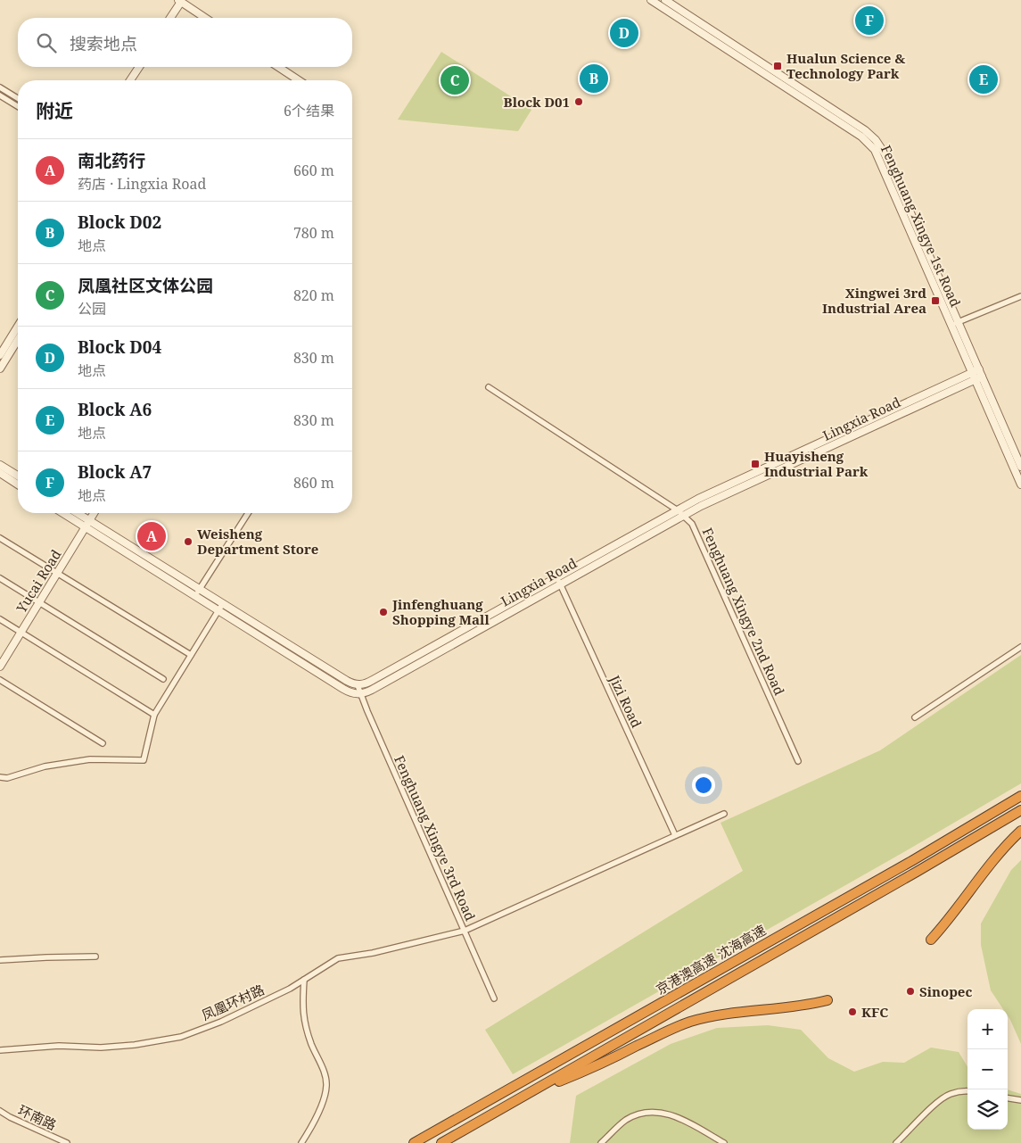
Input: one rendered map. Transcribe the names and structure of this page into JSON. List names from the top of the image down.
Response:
{
  "streets": {
    "highway": ["京港澳高速 沈海高速"],
    "street": [
      "Fenghuang Xingye 1st Road",
      "Lingxia Road",
      "Yucai Road",
      "Fenghuang Xingye 2nd Road",
      "Jizi Road",
      "Fenghuang Xingye 3rd Road",
      "凤凰环村路",
      "环南路"
    ]
  },
  "crossings": [
    ["Fenghuang Xingye 1st Road", "Lingxia Road"],
    ["Lingxia Road", "Fenghuang Xingye 2nd Road"],
    ["Lingxia Road", "Jizi Road"],
    ["Lingxia Road", "Fenghuang Xingye 3rd Road"],
    ["Jizi Road", "凤凰环村路"],
    ["Fenghuang Xingye 3rd Road", "凤凰环村路"]
  ],
  "places": {
    "transit": ["Hualun Science & Technology Park", "Xingwei 3rd Industrial Area", "Huayisheng Industrial Park"],
    "other": [
      "Block D01",
      "Weisheng Department Store",
      "Jinfenghuang Shopping Mall",
      "Sinopec",
      "KFC"
    ]
  },
  "page": {
    "pins": [
      "F",
      "D",
      "B",
      "E",
      "C",
      "A"
    ],
    "search": "搜索地点",
    "heading": ["附近", "6个结果"],
    "list": [
      {
        "mark": "A",
        "name": "南北药行",
        "note": "药店 · Lingxia Road",
        "value": "660 m"
      },
      {
        "mark": "B",
        "name": "Block D02",
        "note": "地点",
        "value": "780 m"
      },
      {
        "mark": "C",
        "name": "凤凰社区文体公园",
        "note": "公园",
        "value": "820 m"
      },
      {
        "mark": "D",
        "name": "Block D04",
        "note": "地点",
        "value": "830 m"
      },
      {
        "mark": "E",
        "name": "Block A6",
        "note": "地点",
        "value": "830 m"
      },
      {
        "mark": "F",
        "name": "Block A7",
        "note": "地点",
        "value": "860 m"
      }
    ],
    "map_buttons": ["+", "−"]
  }
}
